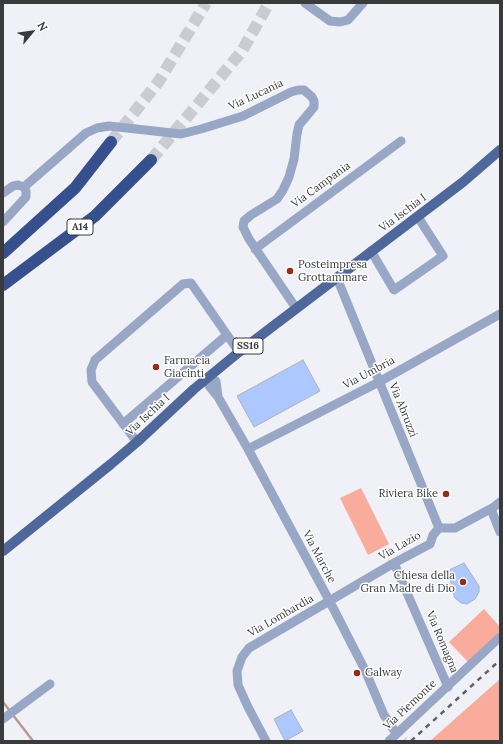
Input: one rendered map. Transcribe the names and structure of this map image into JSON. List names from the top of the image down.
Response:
{
  "streets": {
    "highway": ["A14"],
    "main road": ["Via Ischia I", "SS16"],
    "street": [
      "Via Lucania",
      "Via Campania",
      "Via Umbria",
      "Via Abruzzi",
      "Via Lazio",
      "Via Marche",
      "Via Lombardia",
      "Via Romagna",
      "Via Piemonte"
    ]
  },
  "crossings": [
    ["Via Lucania", "Via Campania"],
    ["Via Lucania", "Via Ischia I"],
    ["Via Ischia I", "Via Abruzzi"],
    ["Via Ischia I", "Via Marche"],
    ["Via Umbria", "Via Abruzzi"],
    ["Via Umbria", "Via Marche"],
    ["Via Abruzzi", "Via Lazio"],
    ["Via Lazio", "Via Marche"],
    ["Via Lazio", "Via Lombardia"],
    ["Via Lazio", "Via Romagna"],
    ["Via Marche", "Via Lombardia"],
    ["Via Romagna", "Via Piemonte"]
  ],
  "places": [
    "Posteimpresa Grottammare",
    "Farmacia Giacinti",
    "Riviera Bike",
    "Chiesa della Gran Madre di Dio",
    "Galway"
  ],
  "north": "top right"
}
